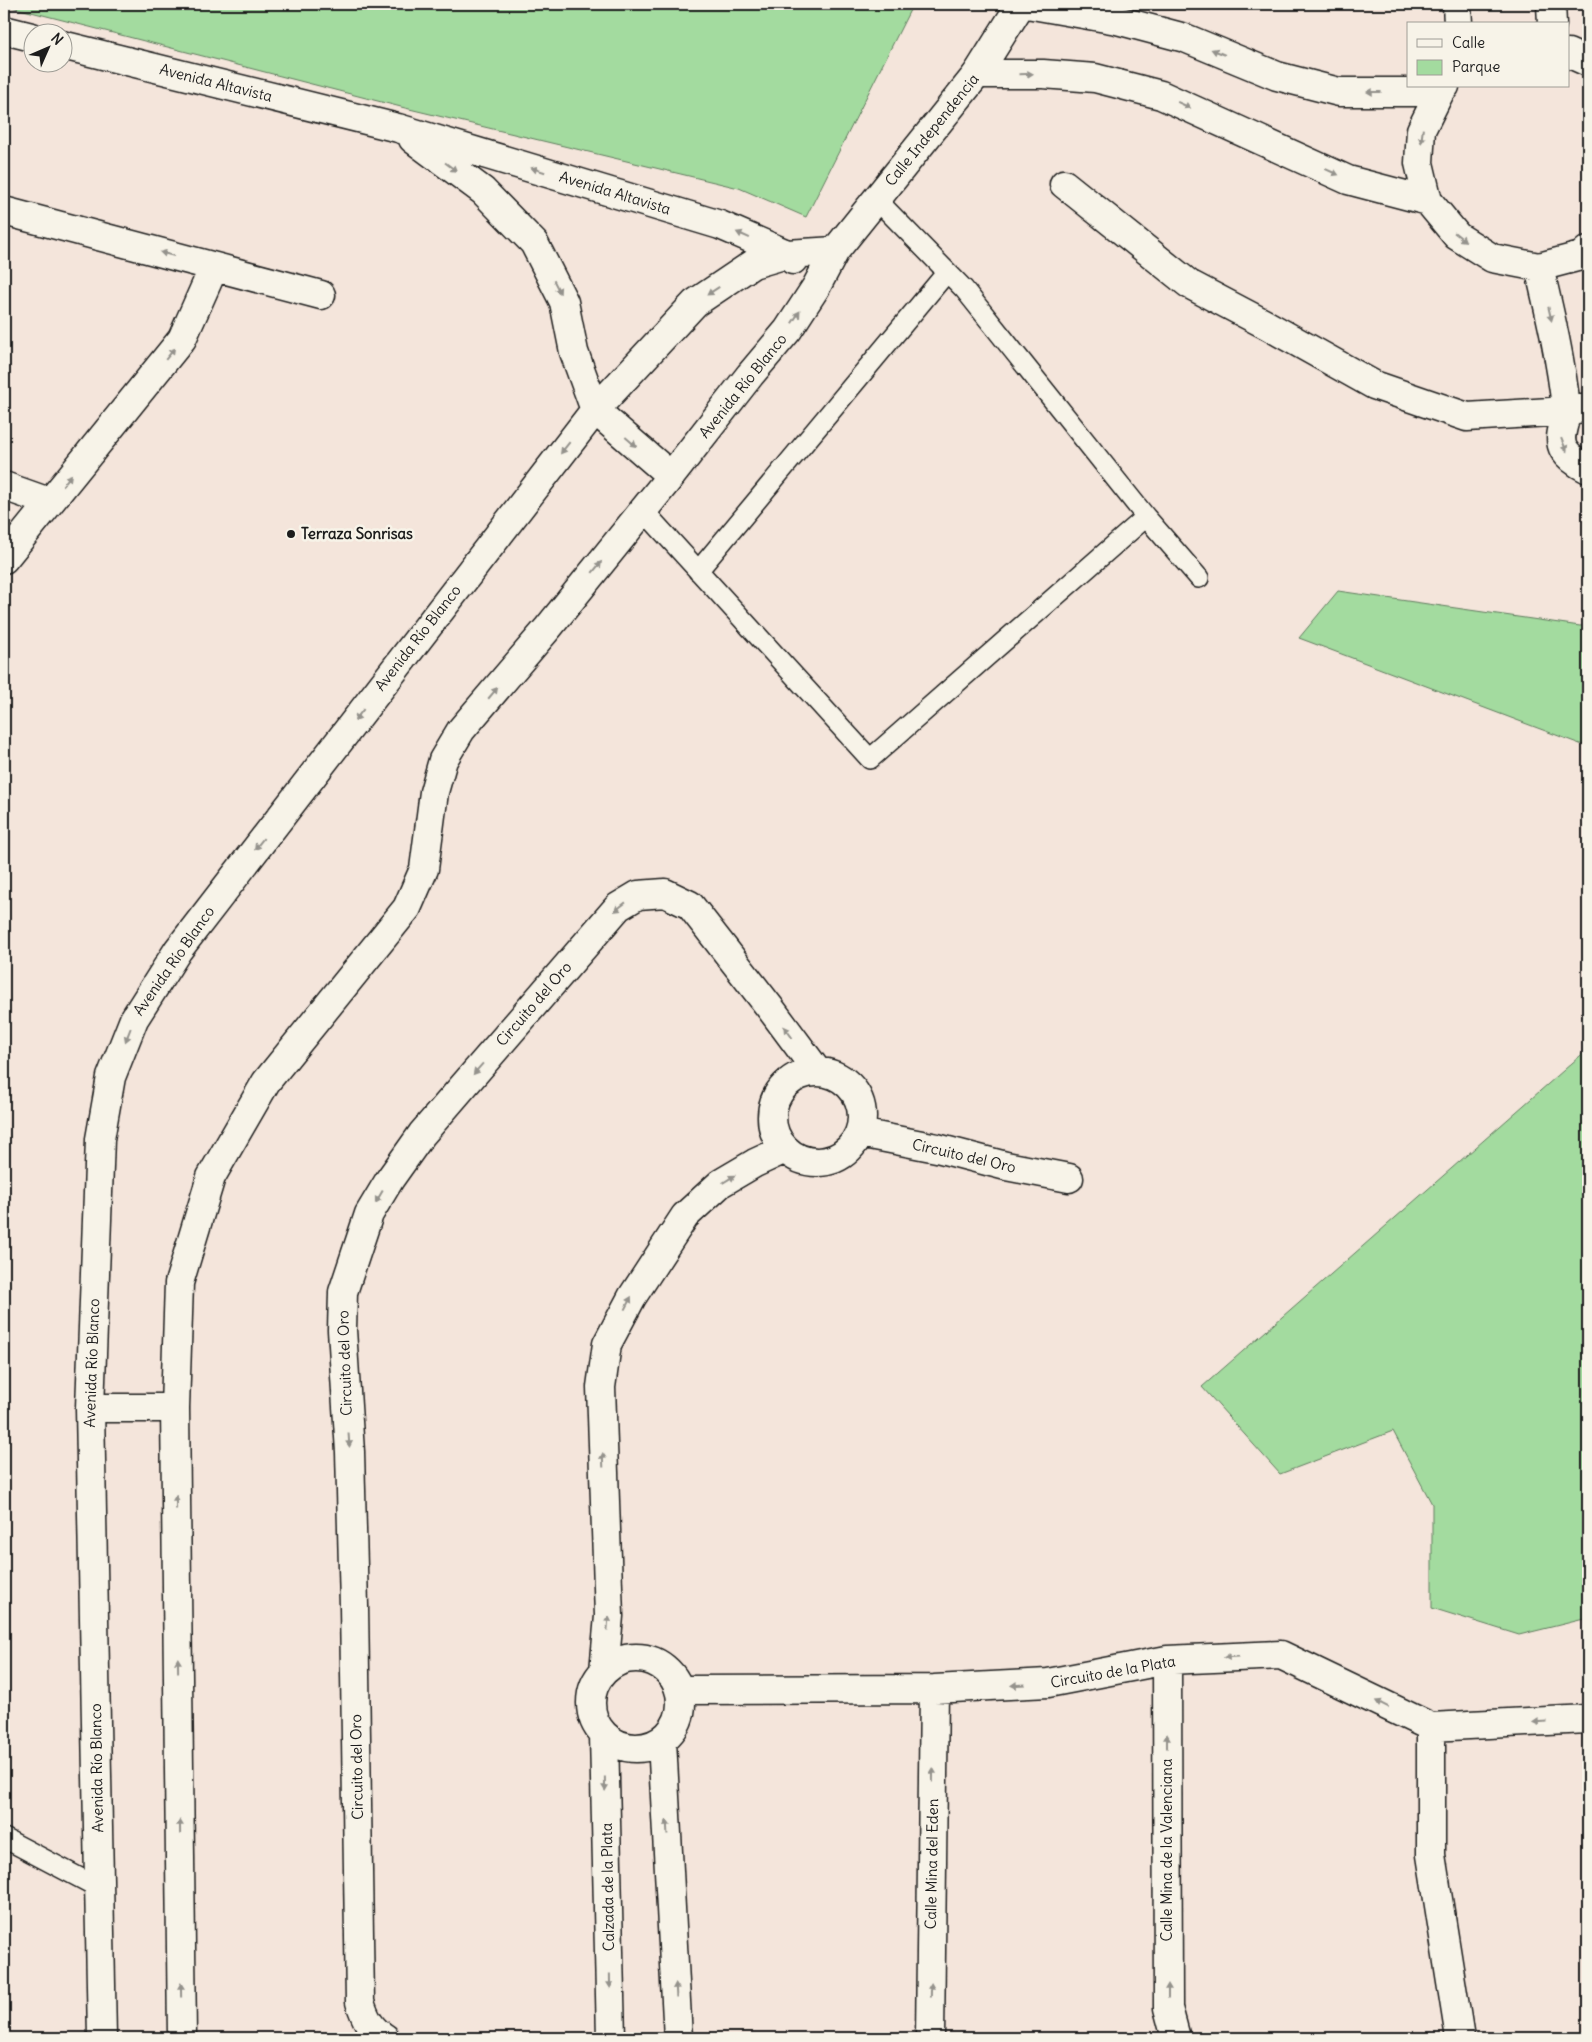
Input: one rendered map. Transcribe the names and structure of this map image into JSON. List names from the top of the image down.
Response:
{
  "streets": {
    "street": [
      "Avenida Altavista",
      "Calle Independencia",
      "Avenida Río Blanco",
      "Circuito del Oro",
      "Circuito de la Plata",
      "Calle Mina de la Valenciana",
      "Calle Mina del Eden",
      "Calzada de la Plata"
    ]
  },
  "crossings": [
    ["Avenida Altavista", "Calle Independencia"],
    ["Avenida Altavista", "Avenida Río Blanco"],
    ["Calle Independencia", "Avenida Río Blanco"],
    ["Circuito de la Plata", "Calle Mina de la Valenciana"],
    ["Circuito de la Plata", "Calle Mina del Eden"],
    ["Circuito de la Plata", "Calzada de la Plata"]
  ],
  "one_way": ["Circuito de la Plata", "Calle Mina de la Valenciana", "Calle Mina del Eden"],
  "places": ["Terraza Sonrisas"],
  "legend": ["Calle", "Parque"],
  "north": "top right"
}
